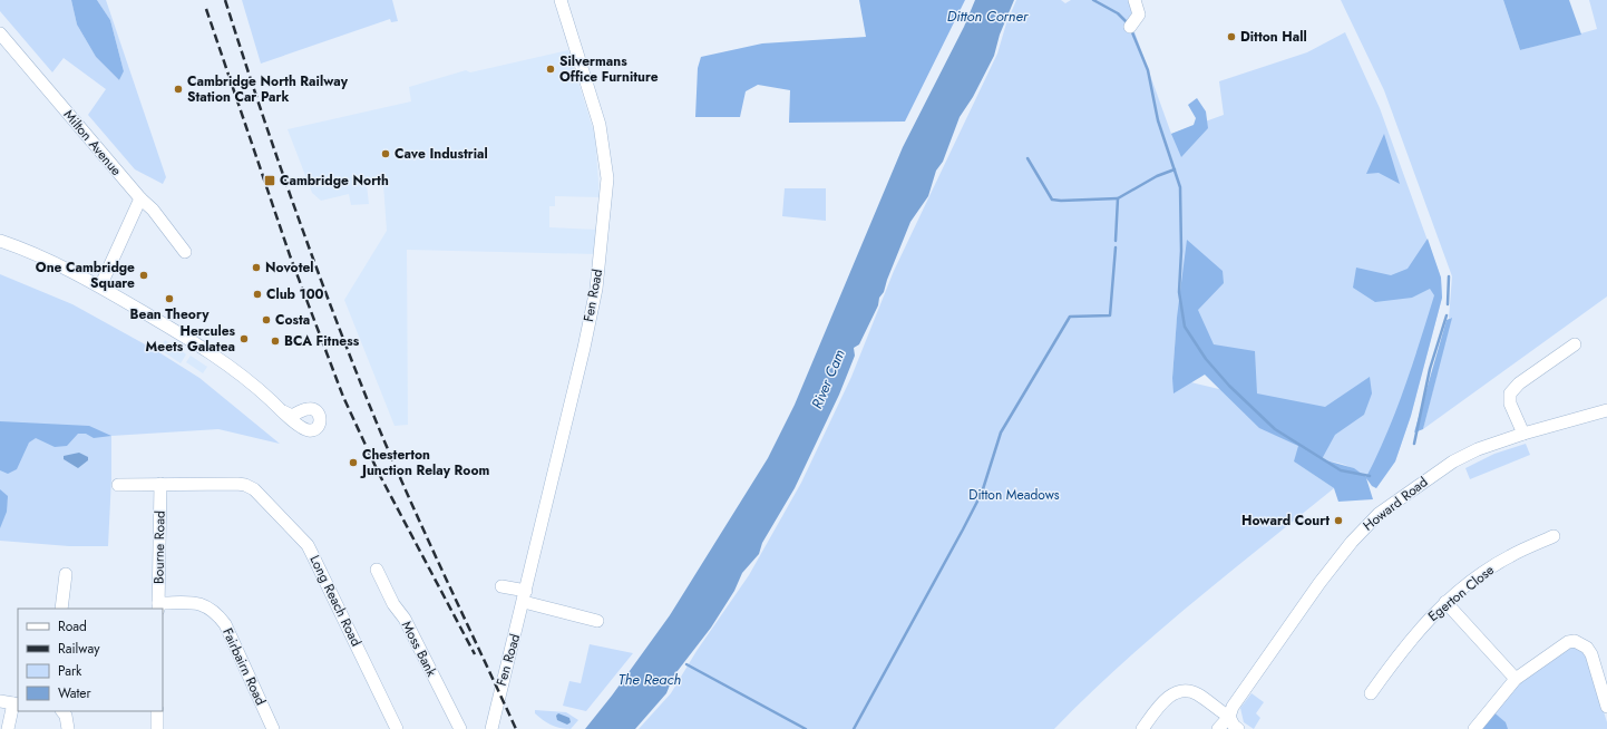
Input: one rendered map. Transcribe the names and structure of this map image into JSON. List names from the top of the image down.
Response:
{
  "streets": {
    "street": [
      "Milton Avenue",
      "Fen Road",
      "Howard Road",
      "Bourne Road",
      "Egerton Close",
      "Long Reach Road",
      "Moss Bank",
      "Fairbairn Road"
    ]
  },
  "crossings": [
    ["Bourne Road", "Long Reach Road"],
    ["Bourne Road", "Fairbairn Road"]
  ],
  "water": ["Ditton Corner", "River Cam", "The Reach"],
  "parks": ["Ditton Meadows"],
  "places": {
    "other": [
      "Ditton Hall",
      "Silvermans Office Furniture",
      "Cambridge North Railway Station Car Park",
      "Cave Industrial",
      "Novotel",
      "One Cambridge Square",
      "Club 100",
      "Bean Theory",
      "Costa",
      "Hercules Meets Galatea",
      "BCA Fitness",
      "Chesterton Junction Relay Room",
      "Howard Court"
    ],
    "transit": ["Cambridge North"]
  },
  "legend": [
    "Road",
    "Railway",
    "Park",
    "Water"
  ]
}
